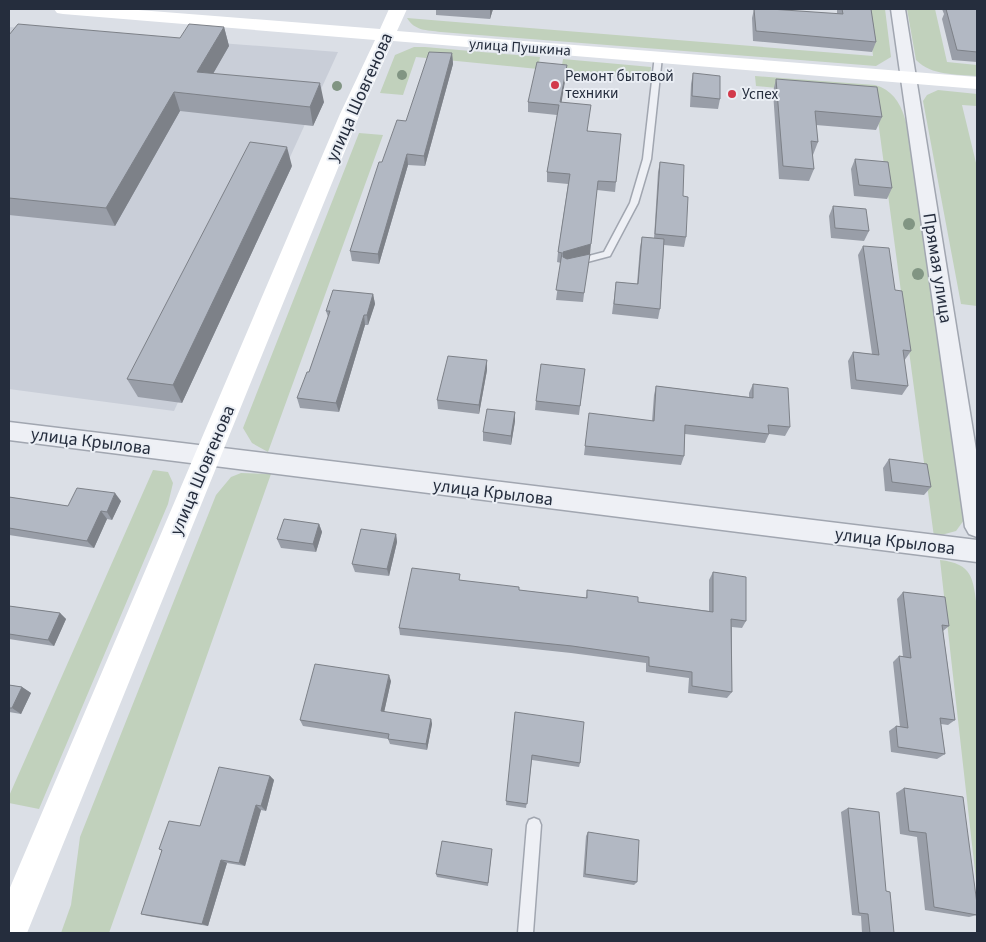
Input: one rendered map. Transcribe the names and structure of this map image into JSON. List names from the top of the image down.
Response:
{
  "streets": {
    "main road": ["улица Пушкина", "улица Шовгенова"],
    "street": ["Прямая улица", "улица Крылова"]
  },
  "crossings": [
    ["улица Пушкина", "улица Шовгенова"],
    ["улица Пушкина", "Прямая улица"],
    ["улица Шовгенова", "улица Крылова"]
  ],
  "places": ["Ремонт бытовой техники", "Успех"]
}
